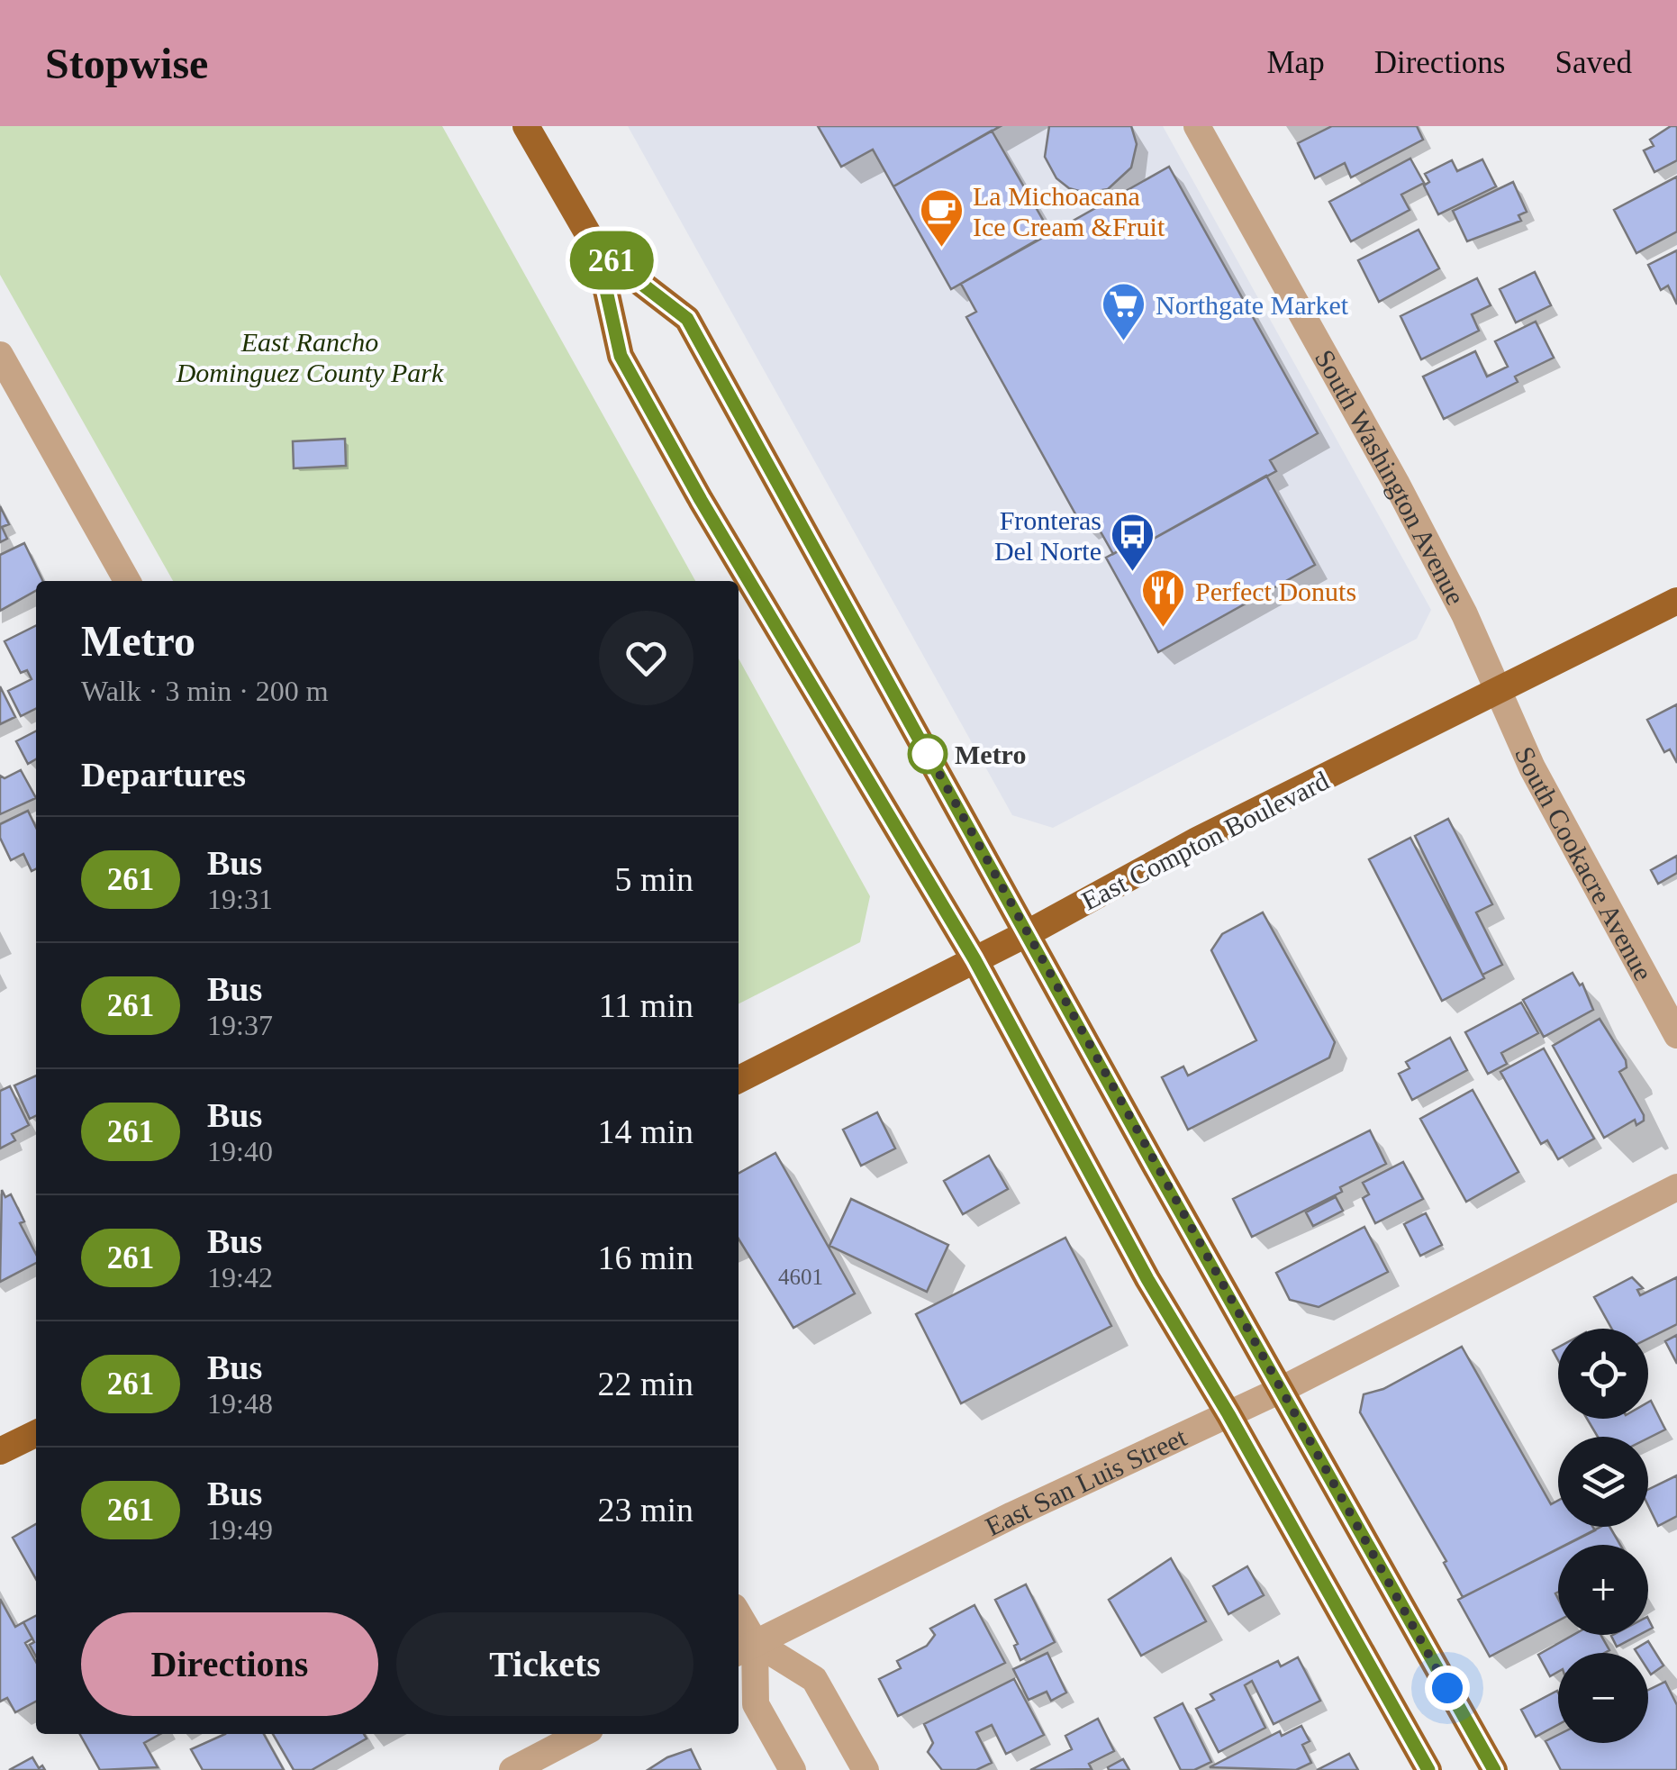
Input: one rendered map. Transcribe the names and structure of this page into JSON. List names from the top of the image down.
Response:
{
  "streets": {
    "main road": ["East Compton Boulevard"],
    "street": ["South Washington Avenue", "South Cookacre Avenue", "East San Luis Street"]
  },
  "crossings": [
    ["South Washington Avenue", "East Compton Boulevard"],
    ["South Washington Avenue", "South Cookacre Avenue"],
    ["East Compton Boulevard", "South Cookacre Avenue"]
  ],
  "parks": ["East Rancho Dominguez County Park"],
  "places": {
    "cafe": ["La Michoacana Ice Cream &Fruit"],
    "supermarket": ["Northgate Market"],
    "bus stop": ["Fronteras Del Norte"],
    "restaurant": ["Perfect Donuts"],
    "other": ["Metro"]
  },
  "lines": ["bus line 261"],
  "house_numbers": ["4601"],
  "page": {
    "header": "Stopwise",
    "nav": ["Map", "Directions", "Saved"],
    "on_map": "261",
    "heading": [
      ["Metro", "Walk · 3 min · 200 m"],
      "Departures"
    ],
    "list": [
      {
        "mark": "261",
        "name": "Bus",
        "note": "19:31",
        "value": "5 min"
      },
      {
        "mark": "261",
        "name": "Bus",
        "note": "19:37",
        "value": "11 min"
      },
      {
        "mark": "261",
        "name": "Bus",
        "note": "19:40",
        "value": "14 min"
      },
      {
        "mark": "261",
        "name": "Bus",
        "note": "19:42",
        "value": "16 min"
      },
      {
        "mark": "261",
        "name": "Bus",
        "note": "19:48",
        "value": "22 min"
      },
      {
        "mark": "261",
        "name": "Bus",
        "note": "19:49",
        "value": "23 min"
      }
    ],
    "map_buttons": ["+", "−"],
    "buttons": ["Directions", "Tickets"]
  }
}
